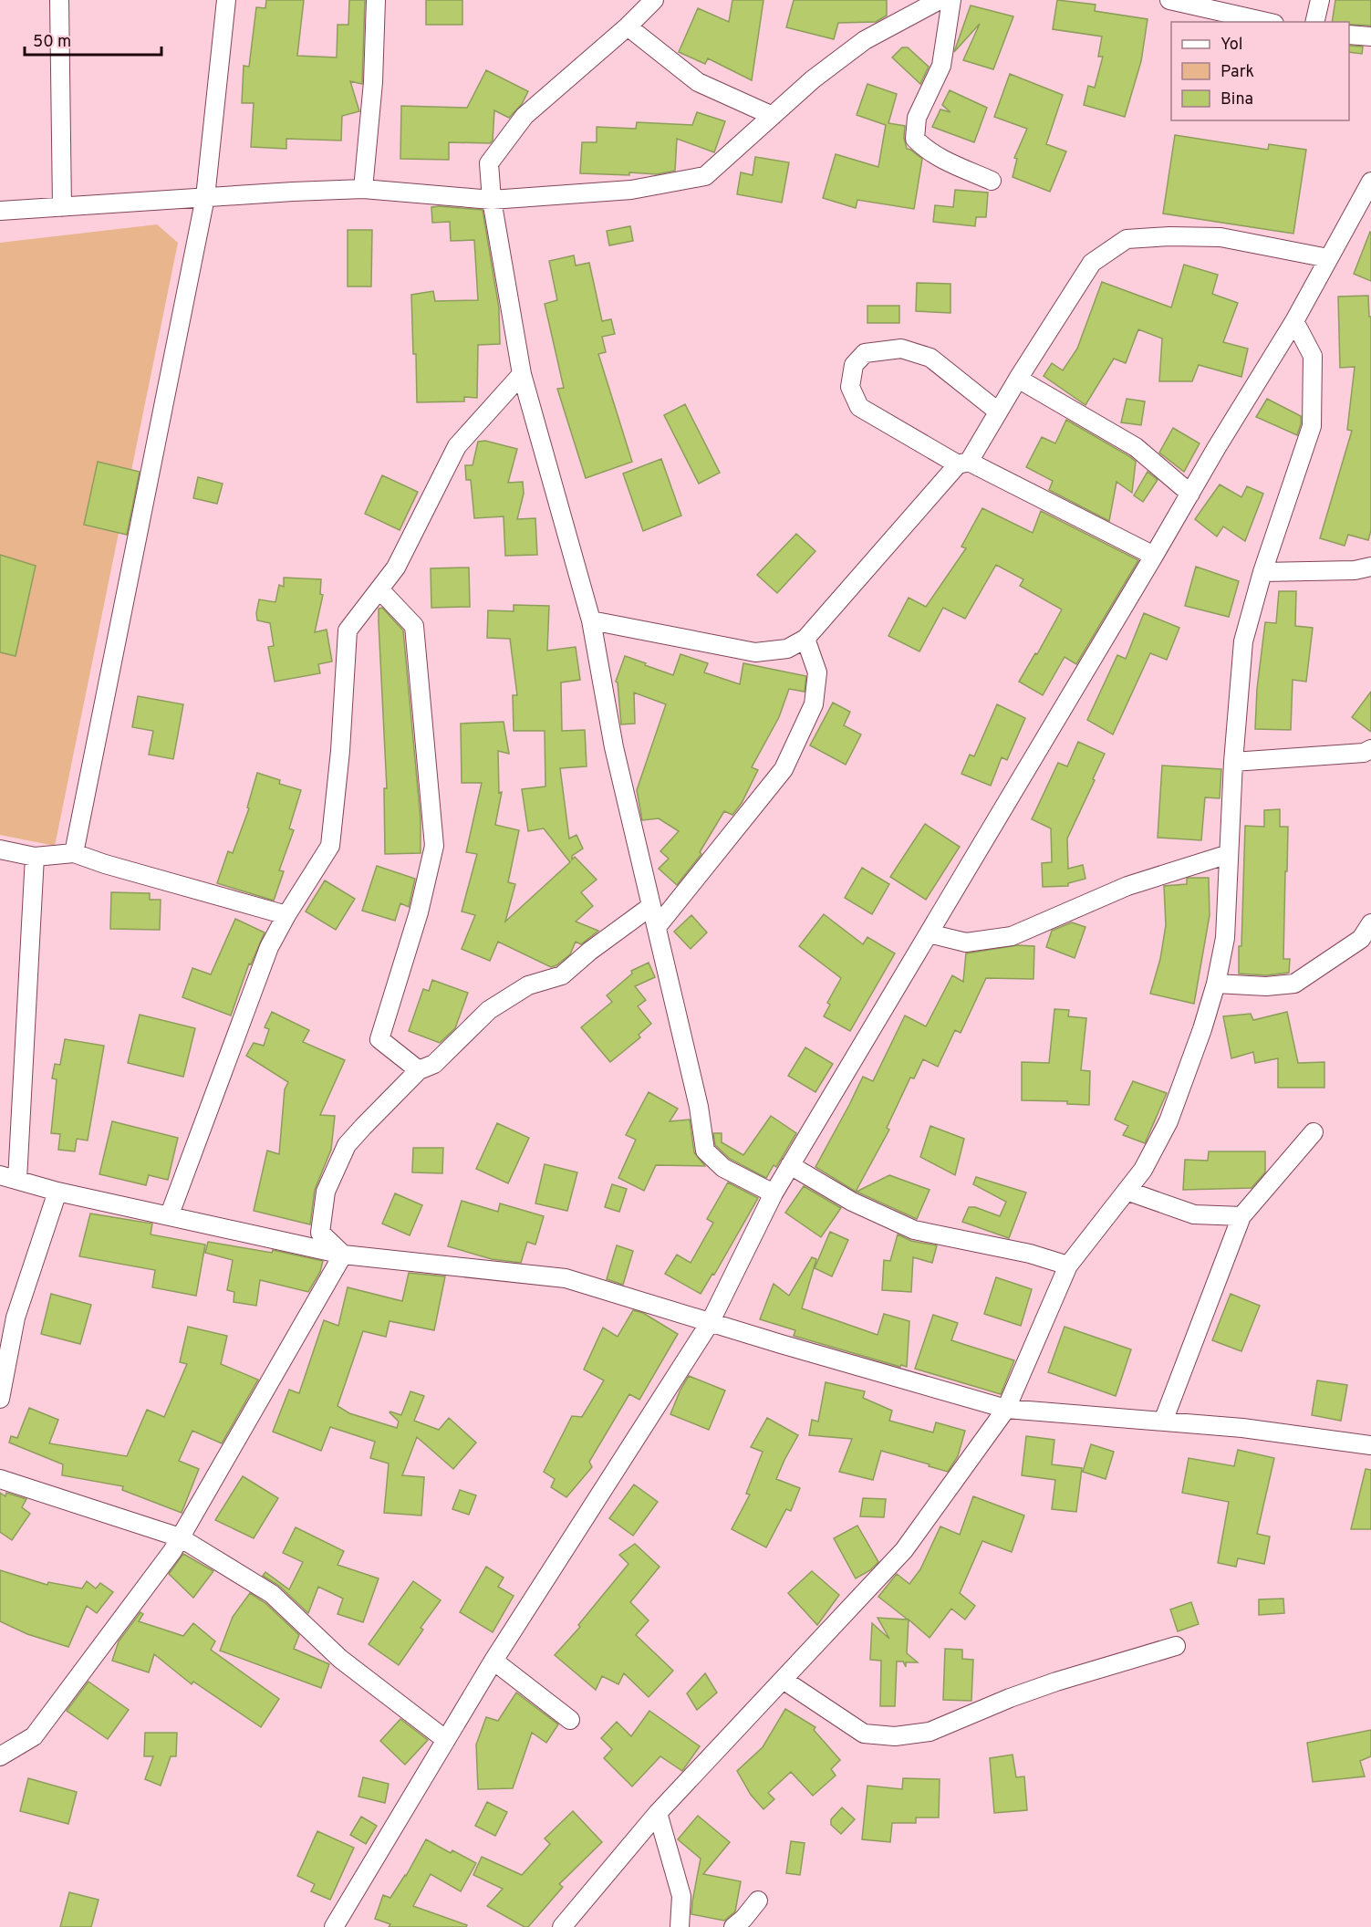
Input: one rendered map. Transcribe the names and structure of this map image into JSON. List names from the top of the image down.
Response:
{
  "legend": ["Yol", "Park", "Bina"],
  "scale_bar": "50 m"
}
